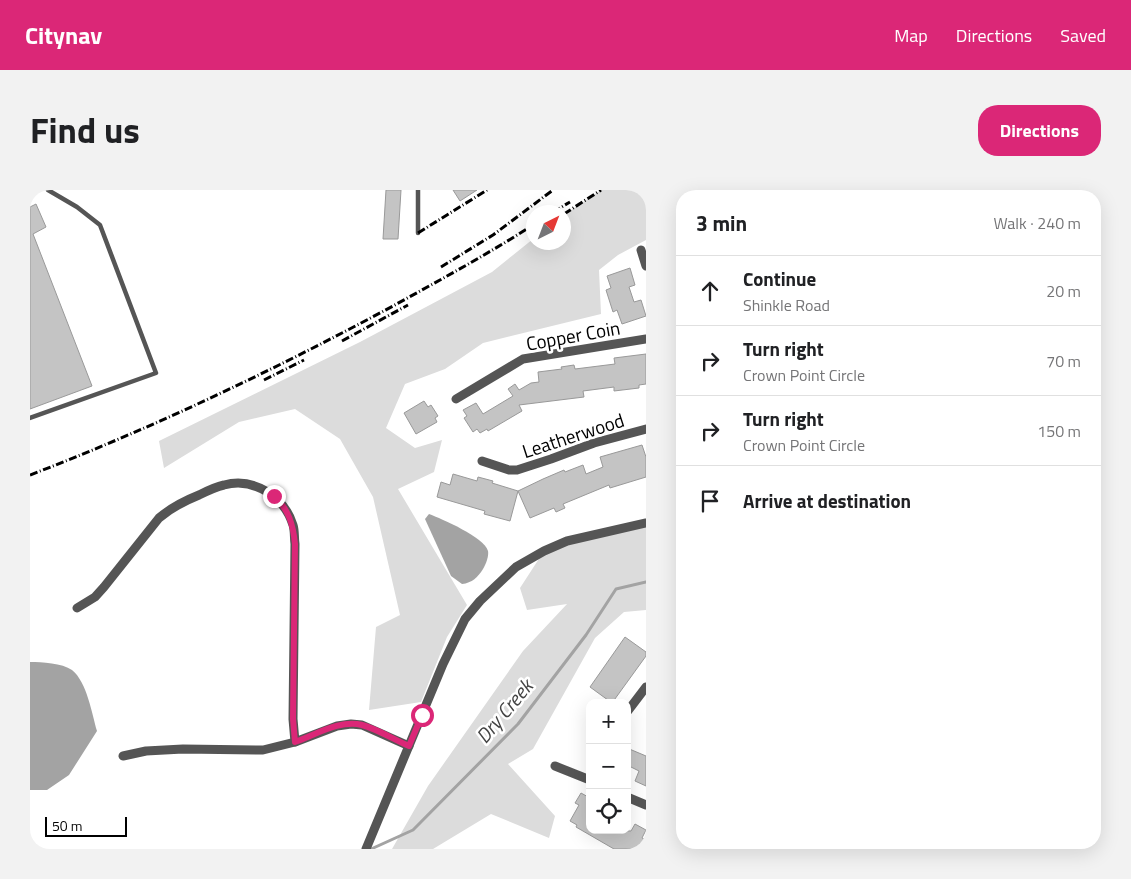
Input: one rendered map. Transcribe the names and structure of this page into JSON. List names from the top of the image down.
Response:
{
  "streets": {
    "street": ["Copper Coin", "Leatherwood"]
  },
  "water": ["Dry Creek"],
  "scale_bar": "50 m",
  "north": "top right",
  "page": {
    "header": "Citynav",
    "nav": ["Map", "Directions", "Saved"],
    "title": "Find us",
    "buttons": "Directions",
    "heading": ["3 min", "Walk · 240 m"],
    "list": [
      ["Continue", "Shinkle Road", "20 m"],
      ["Turn right", "Crown Point Circle", "70 m"],
      ["Turn right", "Crown Point Circle", "150 m"],
      "Arrive at destination"
    ],
    "map_buttons": ["+", "−"],
    "scale": "50 m"
  }
}
